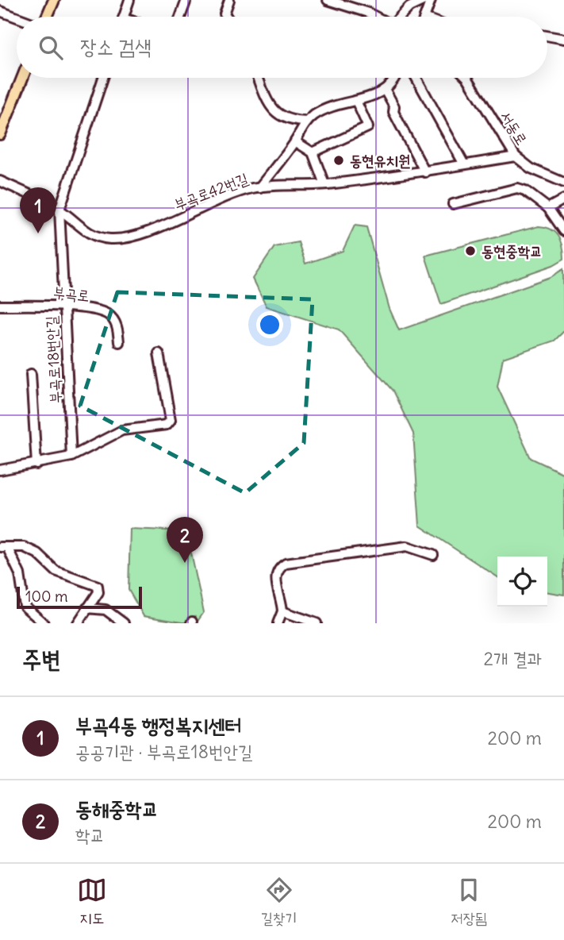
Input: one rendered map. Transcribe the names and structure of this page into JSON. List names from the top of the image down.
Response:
{
  "streets": {
    "street": [
      "서동로",
      "부곡로42번길",
      "부곡로",
      "부곡로18번안길"
    ]
  },
  "crossings": [
    ["서동로", "부곡로42번길"],
    ["부곡로42번길", "부곡로18번안길"],
    ["부곡로", "부곡로18번안길"]
  ],
  "places": ["동현유치원", "동현중학교"],
  "scale_bar": "100 m",
  "page": {
    "search": "장소 검색",
    "pins": ["1", "2"],
    "scale": "100 m",
    "heading": ["주변", "2개 결과"],
    "list": [
      {
        "mark": "1",
        "name": "부곡4동 행정복지센터",
        "note": "공공기관 · 부곡로18번안길",
        "value": "200 m"
      },
      {
        "mark": "2",
        "name": "동해중학교",
        "note": "학교",
        "value": "200 m"
      }
    ],
    "nav": ["지도", "길찾기", "저장됨"]
  }
}
